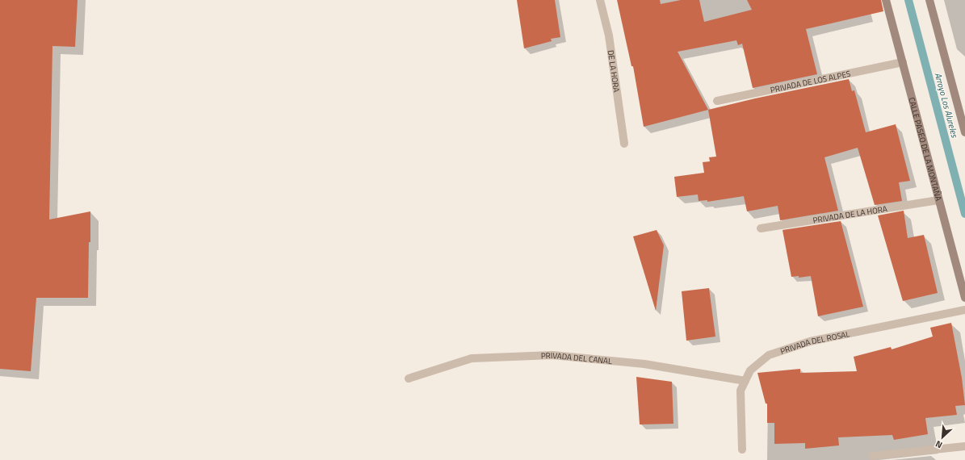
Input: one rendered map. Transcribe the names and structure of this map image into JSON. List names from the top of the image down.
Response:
{
  "streets": {
    "main road": ["CALLE PASEO DE LA MONTAÑA"],
    "street": [
      "DE LA HORA",
      "PRIVADA DE LOS ALPES",
      "PRIVADA DE LA HORA",
      "PRIVADA DEL ROSAL",
      "PRIVADA DEL CANAL"
    ]
  },
  "crossings": [
    ["PRIVADA DE LOS ALPES", "CALLE PASEO DE LA MONTAÑA"],
    ["CALLE PASEO DE LA MONTAÑA", "PRIVADA DE LA HORA"],
    ["PRIVADA DEL ROSAL", "PRIVADA DEL CANAL"]
  ],
  "water": ["Arroyo Los Alureles"],
  "north": "bottom left"
}
